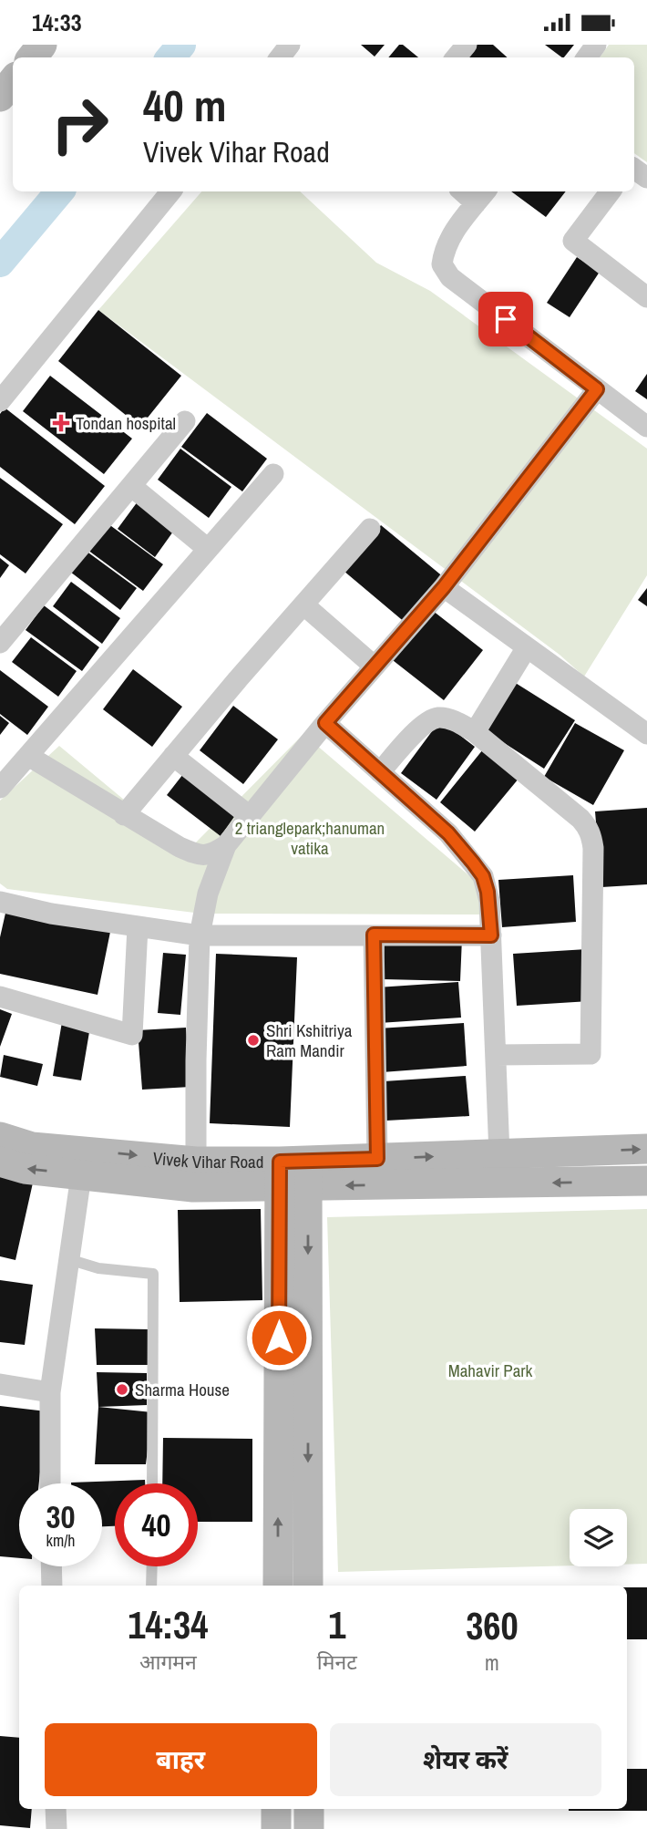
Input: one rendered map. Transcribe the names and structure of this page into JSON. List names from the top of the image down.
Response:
{
  "streets": {
    "street": ["Vivek Vihar Road"]
  },
  "parks": ["2 trianglepark;hanuman vatika", "Mahavir Park"],
  "places": {
    "health": ["Tondan hospital"],
    "other": ["Shri Kshitriya Ram Mandir", "Sharma House"]
  },
  "page": {
    "status": "14:33",
    "turn": ["40 m", "Vivek Vihar Road"],
    "speed": "30 km/h",
    "limit": "40",
    "eta": [
      "14:34",
      "आगमन",
      "1",
      "मिनट",
      "360",
      "m"
    ],
    "buttons": ["बाहर", "शेयर करें"]
  }
}
